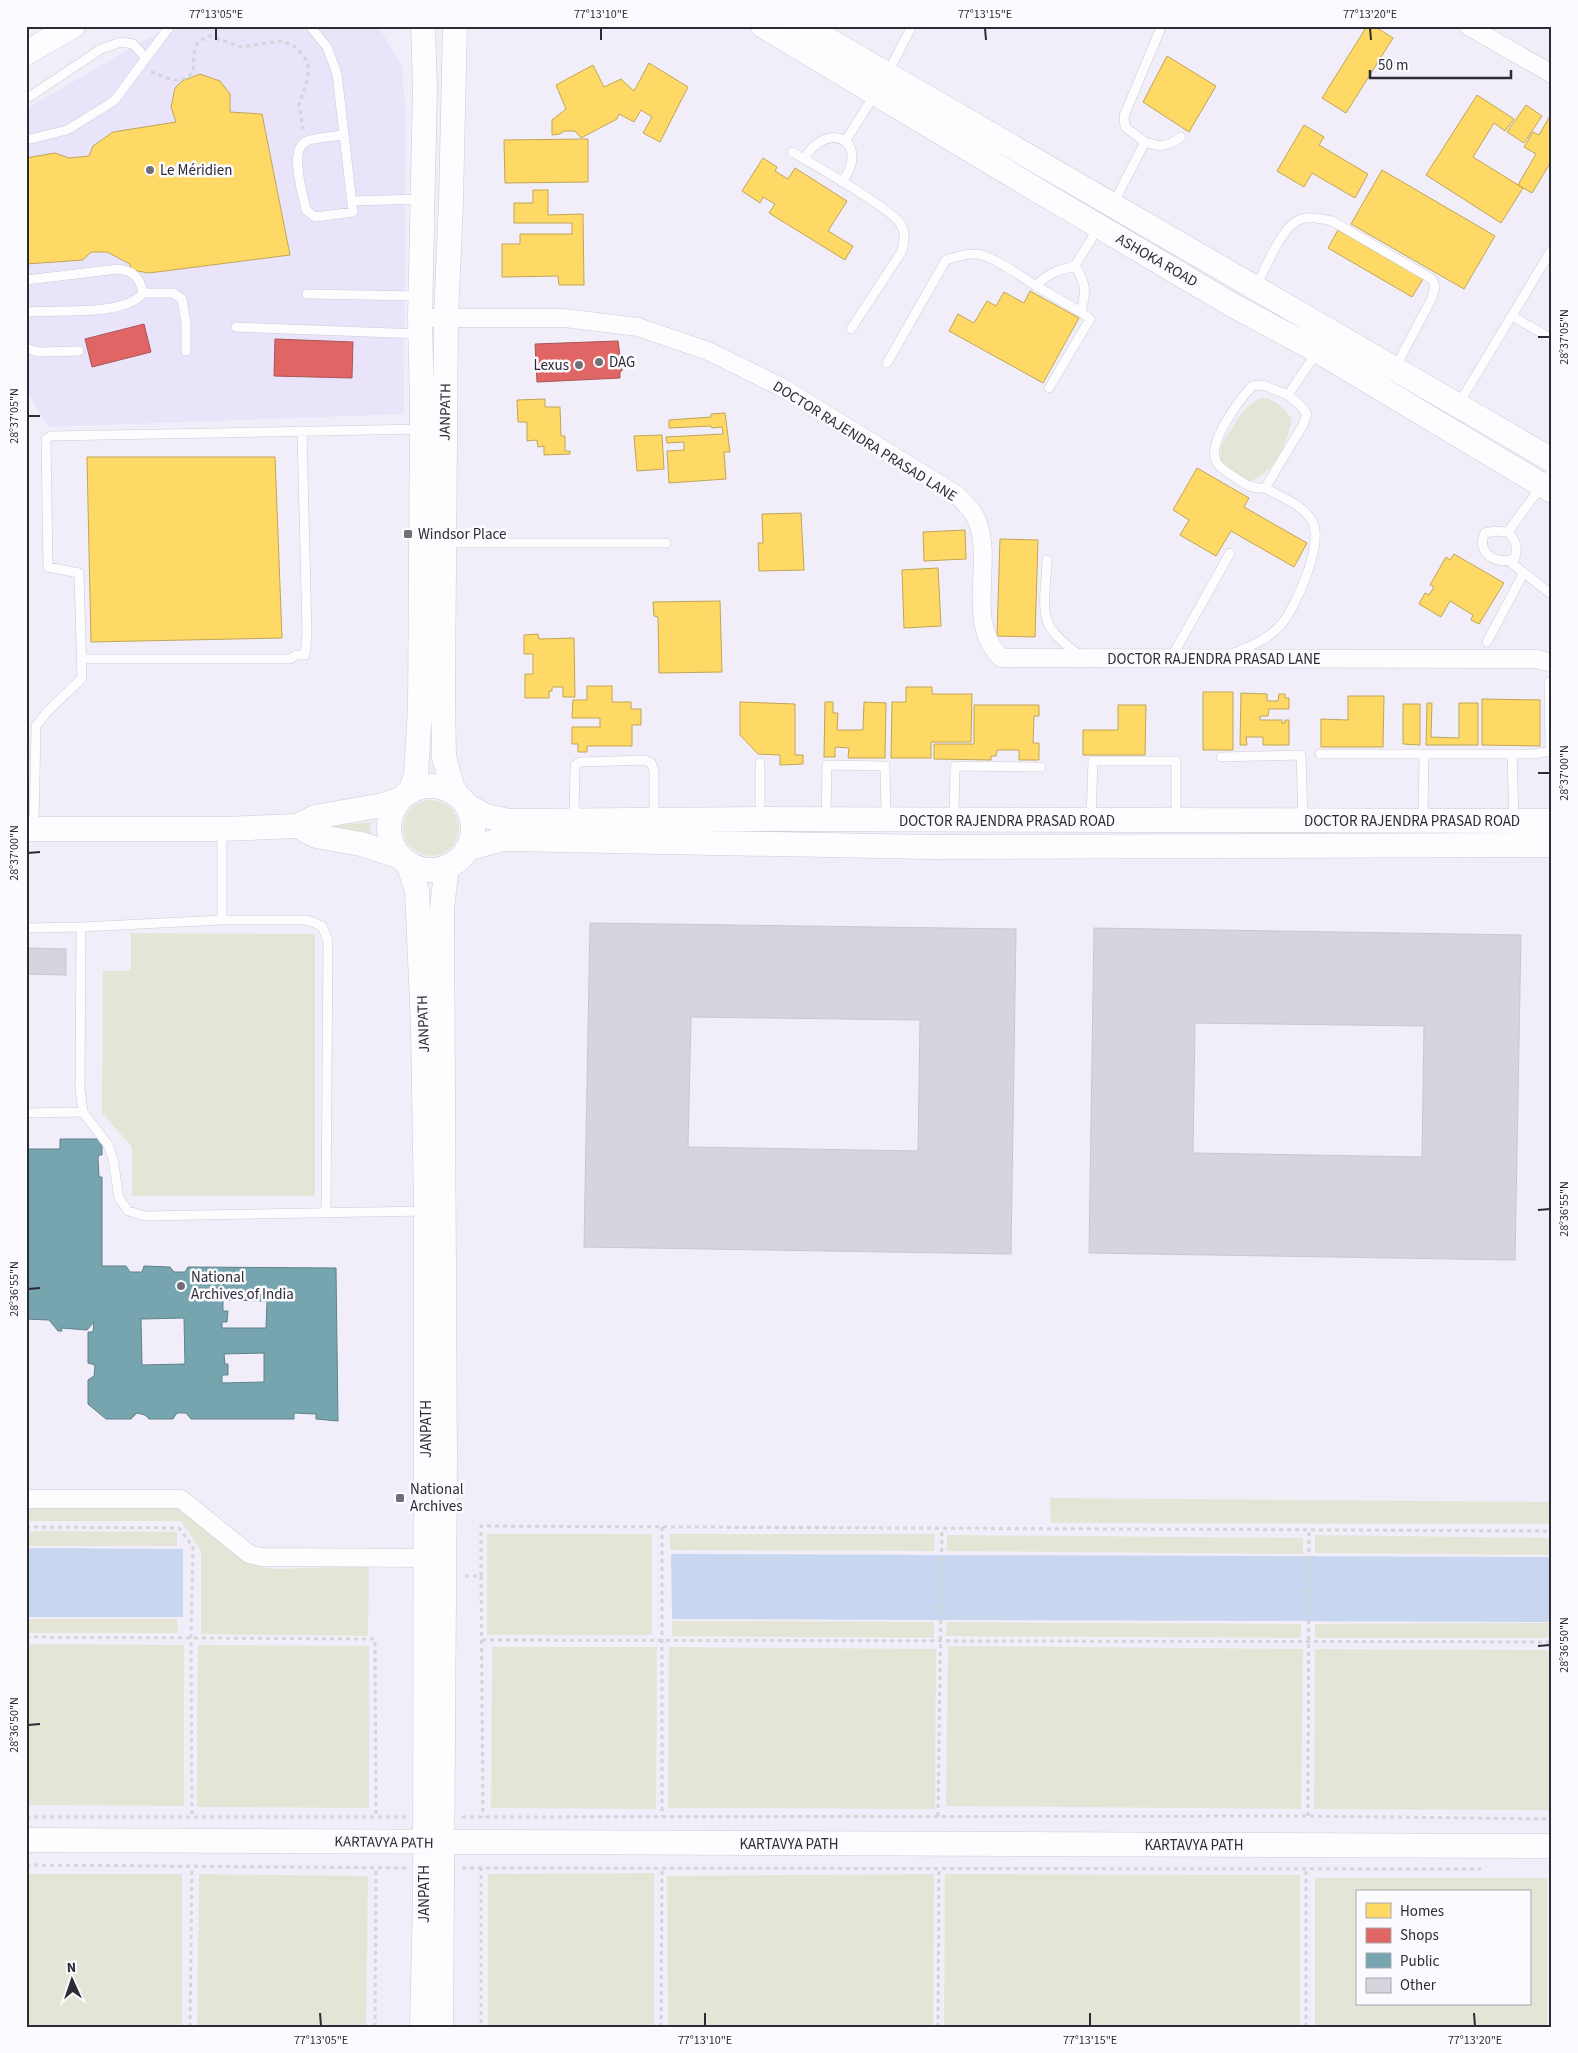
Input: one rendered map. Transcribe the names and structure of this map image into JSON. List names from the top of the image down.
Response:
{
  "streets": {
    "main road": [
      "ASHOKA ROAD",
      "JANPATH",
      "DOCTOR RAJENDRA PRASAD ROAD",
      "KARTAVYA PATH"
    ],
    "street": ["DOCTOR RAJENDRA PRASAD LANE"]
  },
  "crossings": [
    ["JANPATH", "DOCTOR RAJENDRA PRASAD LANE"],
    ["JANPATH", "DOCTOR RAJENDRA PRASAD ROAD"],
    ["JANPATH", "KARTAVYA PATH"]
  ],
  "places": {
    "other": [
      "Le Méridien",
      "DAG",
      "Lexus",
      "National Archives of India"
    ],
    "transit": ["Windsor Place", "National Archives"]
  },
  "legend": [
    "Homes",
    "Shops",
    "Public",
    "Other"
  ],
  "scale_bar": "50 m",
  "north": "top",
  "coordinates": [
    "77°13'05\"E",
    "77°13'10\"E",
    "77°13'15\"E",
    "77°13'20\"E",
    "28°37'05\"N",
    "28°37'00\"N",
    "28°36'55\"N",
    "28°36'50\"N"
  ]
}
